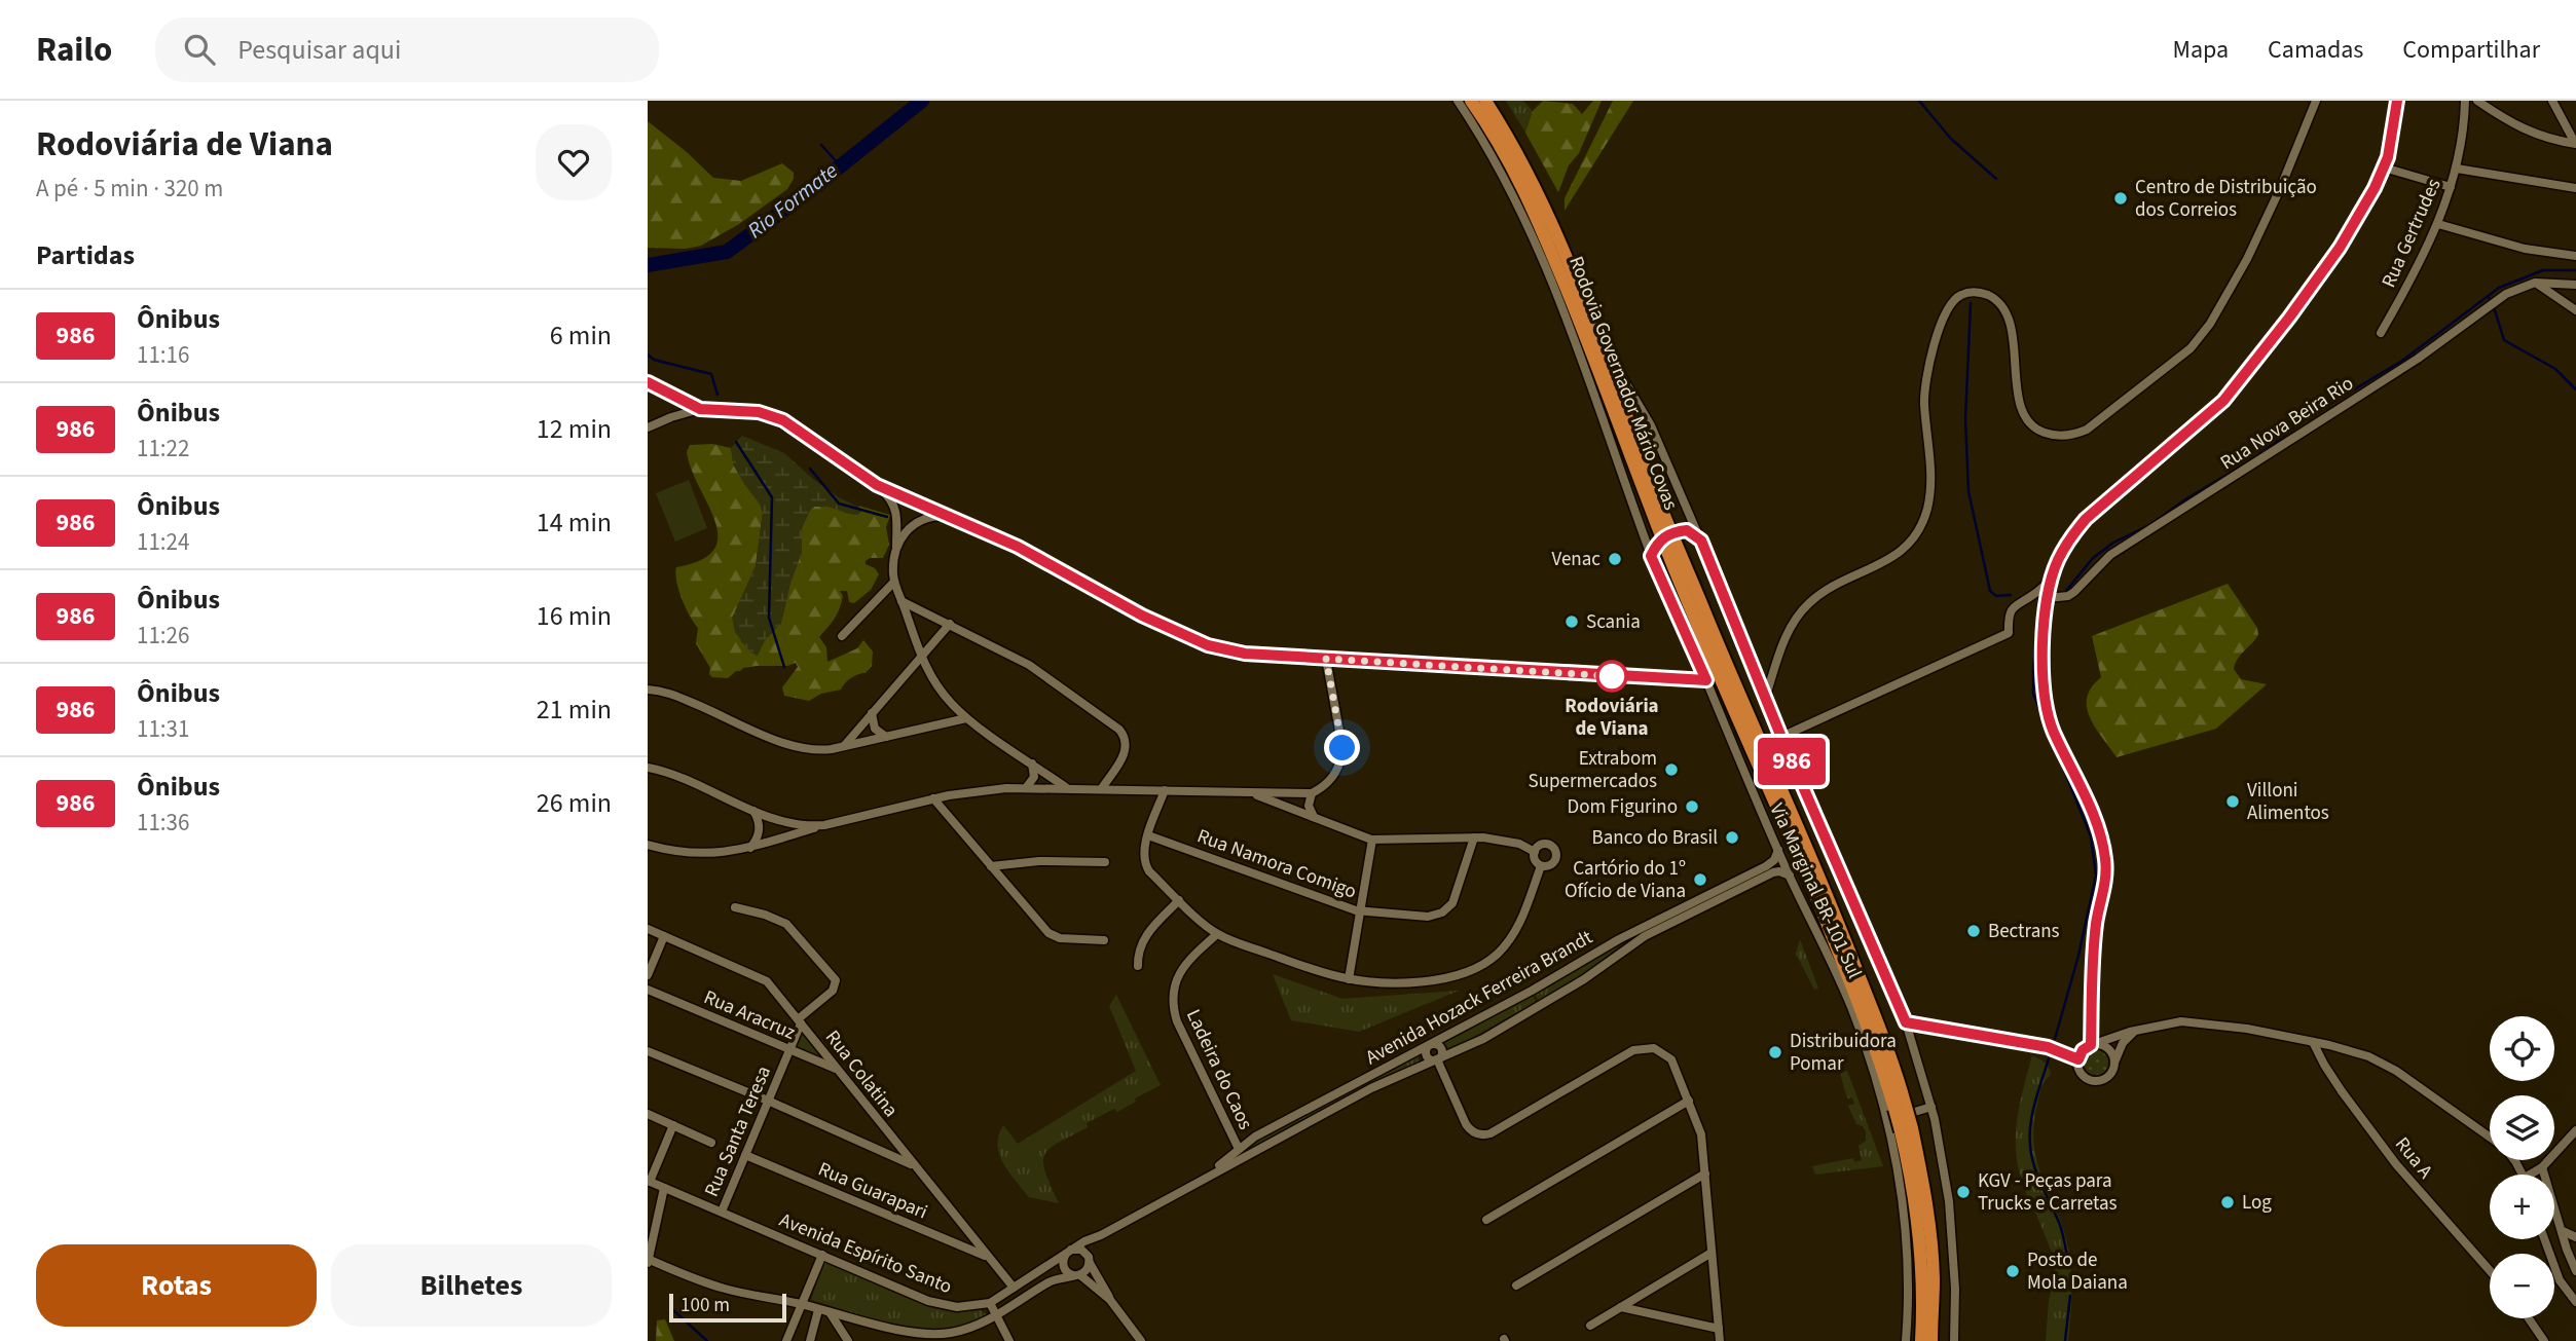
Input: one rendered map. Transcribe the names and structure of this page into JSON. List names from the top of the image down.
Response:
{
  "streets": {
    "highway": ["Rodovia Governador Mário Covas"],
    "street": [
      "Rua Gertrudes",
      "Rua Nova Beira Rio",
      "Rua Namora Comigo",
      "Via Marginal BR-101 Sul",
      "Avenida Hozack Ferreira Brandt",
      "Rua Aracruz",
      "Ladeira do Caos",
      "Rua Colatina",
      "Rua Santa Teresa",
      "Rua A",
      "Rua Guarapari",
      "Avenida Espírito Santo"
    ]
  },
  "crossings": [
    ["Rodovia Governador Mário Covas", "Via Marginal BR-101 Sul"],
    ["Via Marginal BR-101 Sul", "Avenida Hozack Ferreira Brandt"],
    ["Avenida Hozack Ferreira Brandt", "Ladeira do Caos"],
    ["Avenida Hozack Ferreira Brandt", "Avenida Espírito Santo"],
    ["Rua Aracruz", "Rua Colatina"],
    ["Rua Aracruz", "Rua Santa Teresa"],
    ["Rua Colatina", "Rua Santa Teresa"],
    ["Rua Colatina", "Rua Guarapari"],
    ["Rua Colatina", "Avenida Espírito Santo"],
    ["Rua Santa Teresa", "Rua Guarapari"],
    ["Rua Santa Teresa", "Avenida Espírito Santo"]
  ],
  "water": ["Rio Formate"],
  "places": [
    "Centro de Distribuição dos Correios",
    "Venac",
    "Scania",
    "Rodoviária de Viana",
    "Extrabom Supermercados",
    "Villoni Alimentos",
    "Dom Figurino",
    "Banco do Brasil",
    "Cartório do 1º Ofício de Viana",
    "Bectrans",
    "Distribuidora Pomar",
    "KGV - Peças para Trucks e Carretas",
    "Log",
    "Posto de Mola Daiana"
  ],
  "lines": ["bus line 986"],
  "scale_bar": "100 m",
  "page": {
    "header": "Railo",
    "search": "Pesquisar aqui",
    "nav": ["Mapa", "Camadas", "Compartilhar"],
    "heading": [
      ["Rodoviária de Viana", "A pé · 5 min · 320 m"],
      "Partidas"
    ],
    "on_map": "986",
    "list": [
      {
        "mark": "986",
        "name": "Ônibus",
        "note": "11:16",
        "value": "6 min"
      },
      {
        "mark": "986",
        "name": "Ônibus",
        "note": "11:22",
        "value": "12 min"
      },
      {
        "mark": "986",
        "name": "Ônibus",
        "note": "11:24",
        "value": "14 min"
      },
      {
        "mark": "986",
        "name": "Ônibus",
        "note": "11:26",
        "value": "16 min"
      },
      {
        "mark": "986",
        "name": "Ônibus",
        "note": "11:31",
        "value": "21 min"
      },
      {
        "mark": "986",
        "name": "Ônibus",
        "note": "11:36",
        "value": "26 min"
      }
    ],
    "map_buttons": ["+", "−"],
    "buttons": ["Rotas", "Bilhetes"],
    "scale": "100 m"
  }
}
